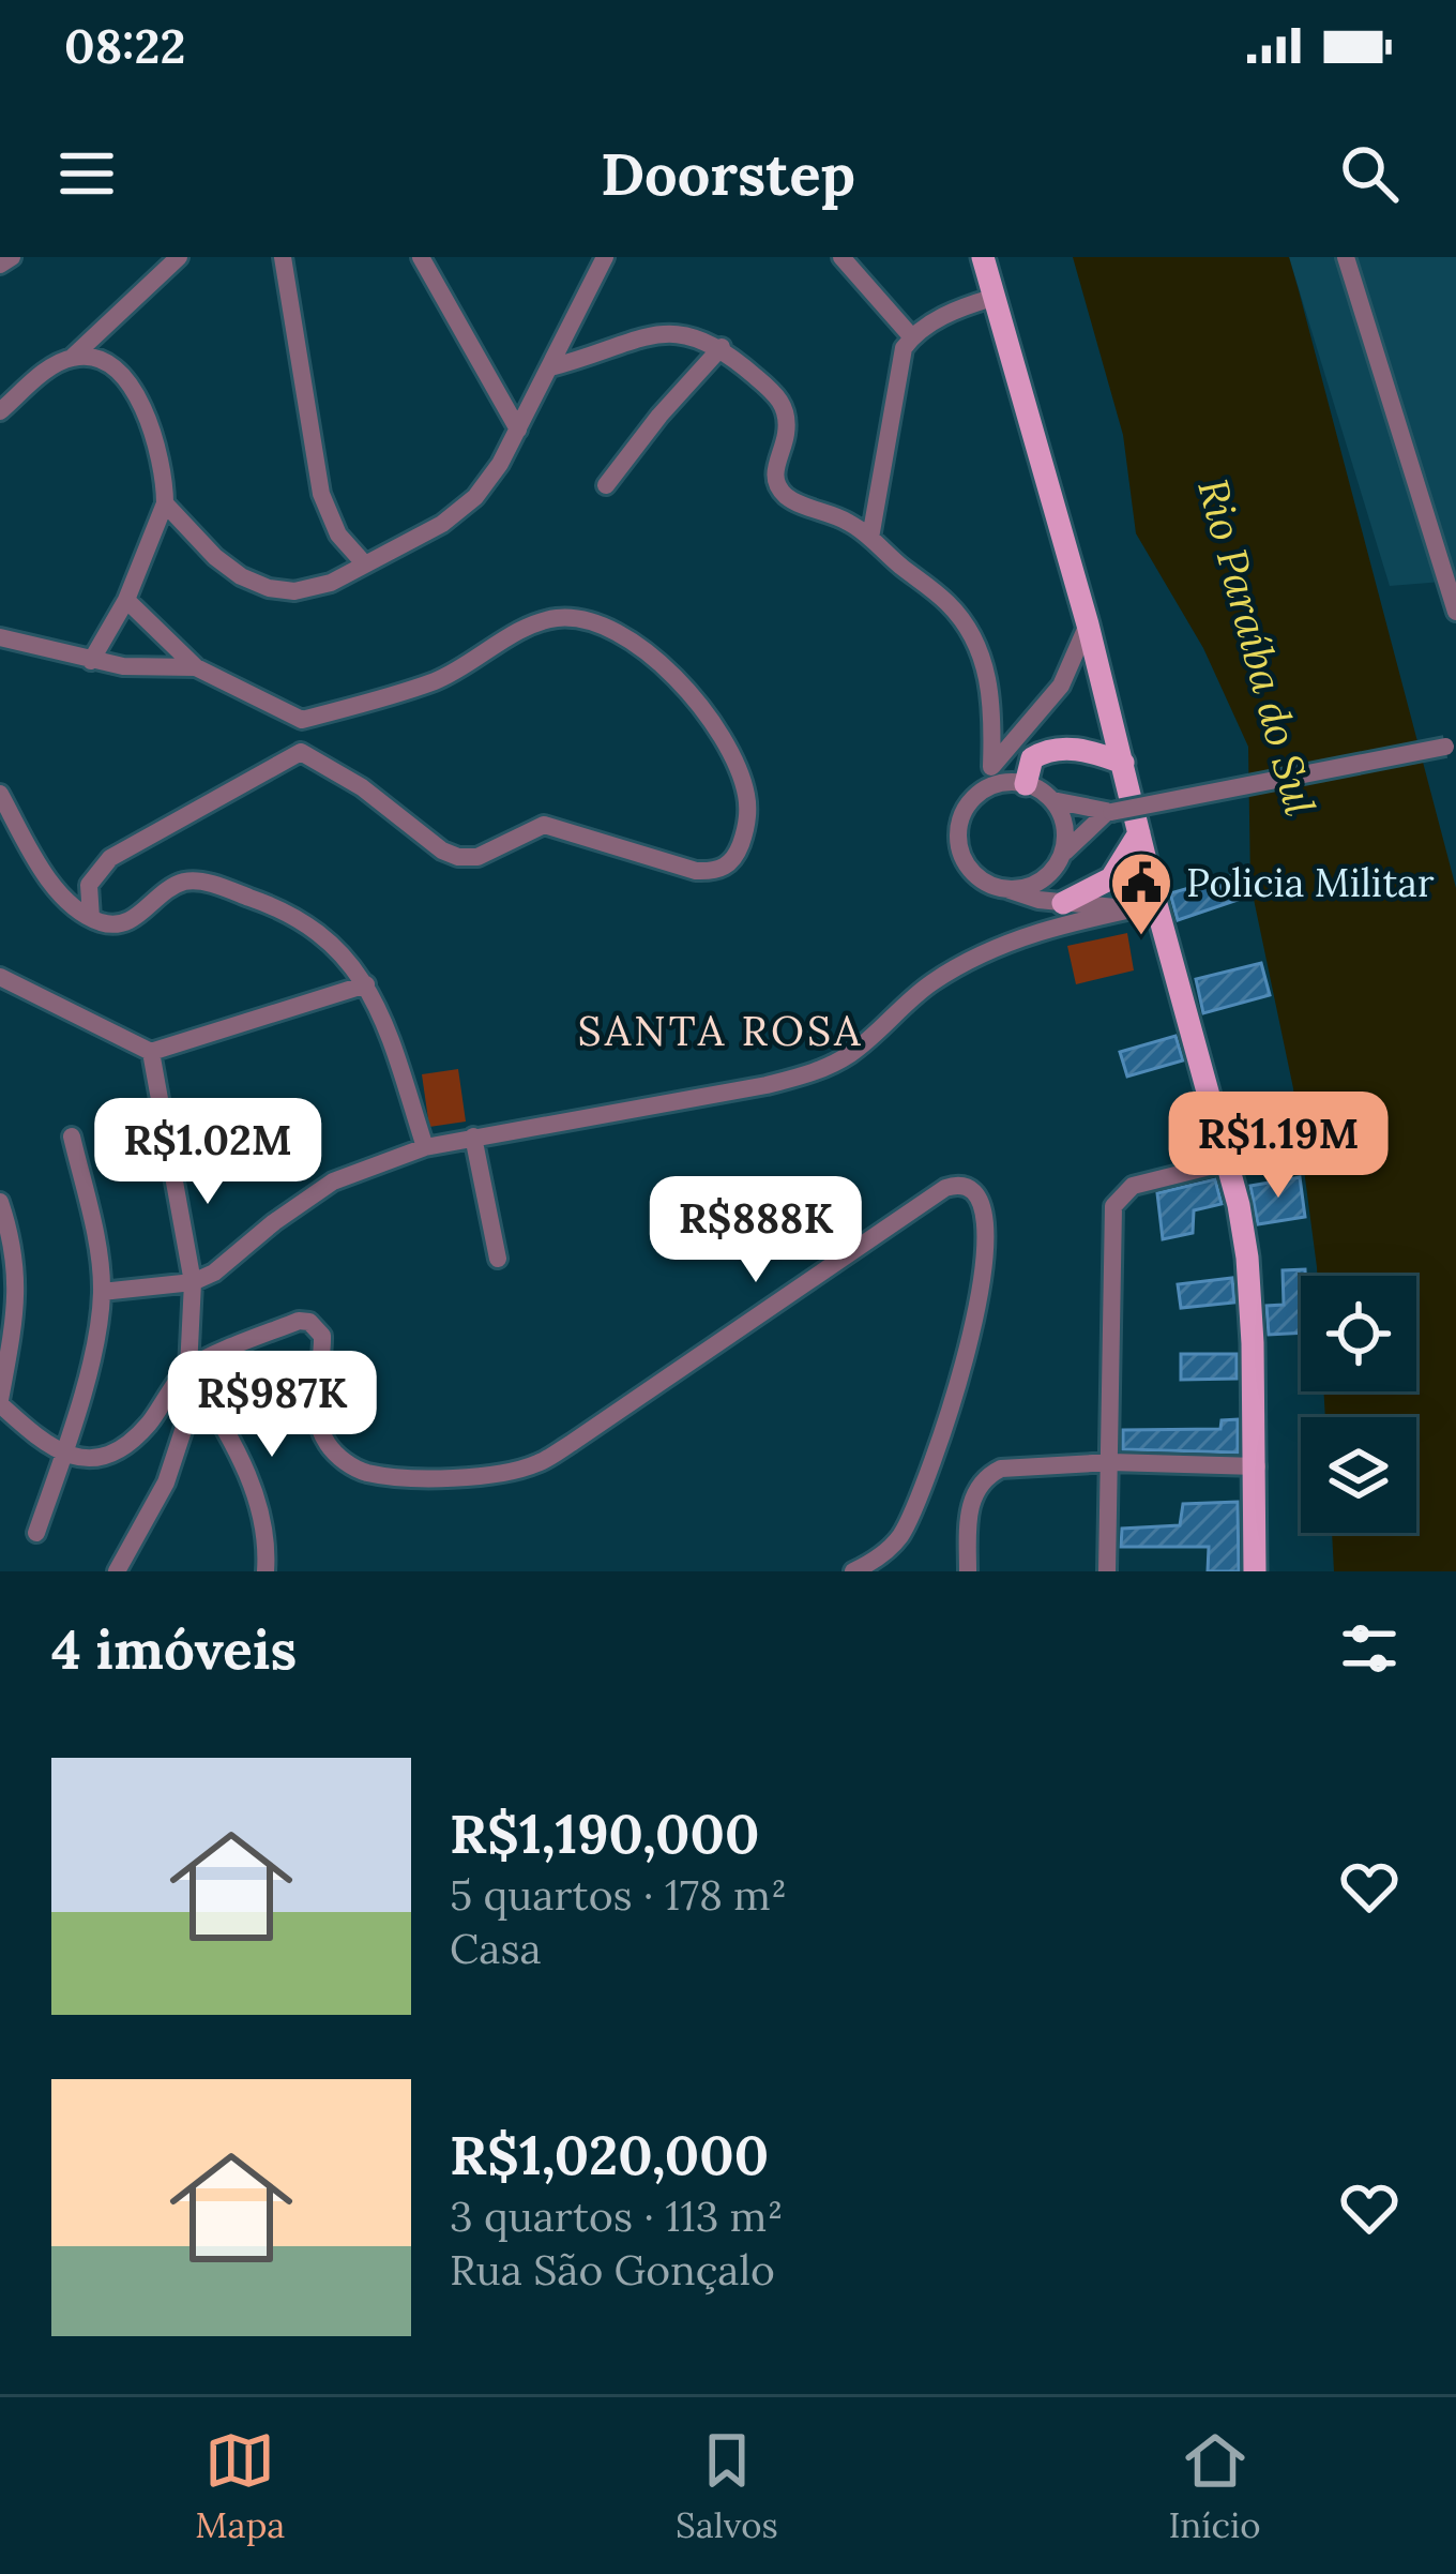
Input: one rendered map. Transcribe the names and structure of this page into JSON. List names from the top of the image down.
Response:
{
  "districts": ["SANTA ROSA"],
  "water": ["Rio Paraíba do Sul"],
  "places": {
    "public building": ["Policia Militar"]
  },
  "page": {
    "status": "08:22",
    "header": "Doorstep",
    "price": [
      "R$1.19M",
      "R$1.02M",
      "R$888K",
      "R$987K"
    ],
    "heading": "4 imóveis",
    "list": [
      {
        "name": "R$1,190,000",
        "note": "5 quartos · 178 m² · Casa"
      },
      {
        "name": "R$1,020,000",
        "note": "3 quartos · 113 m² · Rua São Gonçalo"
      }
    ],
    "tabs": ["Mapa", "Salvos", "Início"]
  }
}
